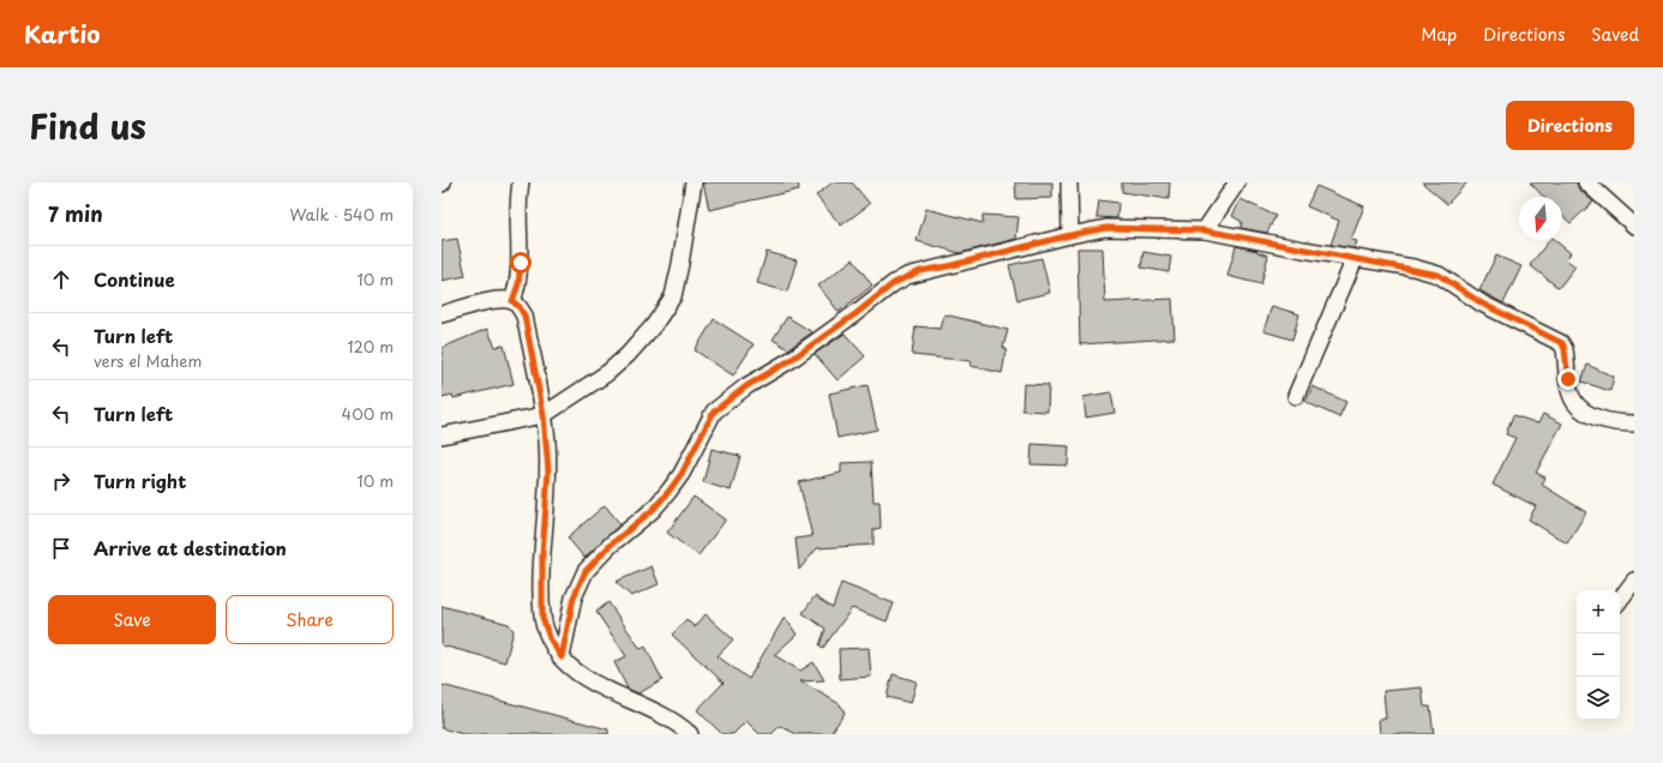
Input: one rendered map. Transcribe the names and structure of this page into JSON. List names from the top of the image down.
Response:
{
  "north": "bottom",
  "page": {
    "header": "Kartio",
    "nav": ["Map", "Directions", "Saved"],
    "title": "Find us",
    "buttons": [
      "Directions",
      ["Save", "Share"]
    ],
    "heading": ["7 min", "Walk · 540 m"],
    "list": [
      ["Continue", "10 m"],
      ["Turn left", "vers el Mahem", "120 m"],
      ["Turn left", "400 m"],
      ["Turn right", "10 m"],
      "Arrive at destination"
    ],
    "map_buttons": ["+", "−"]
  }
}
